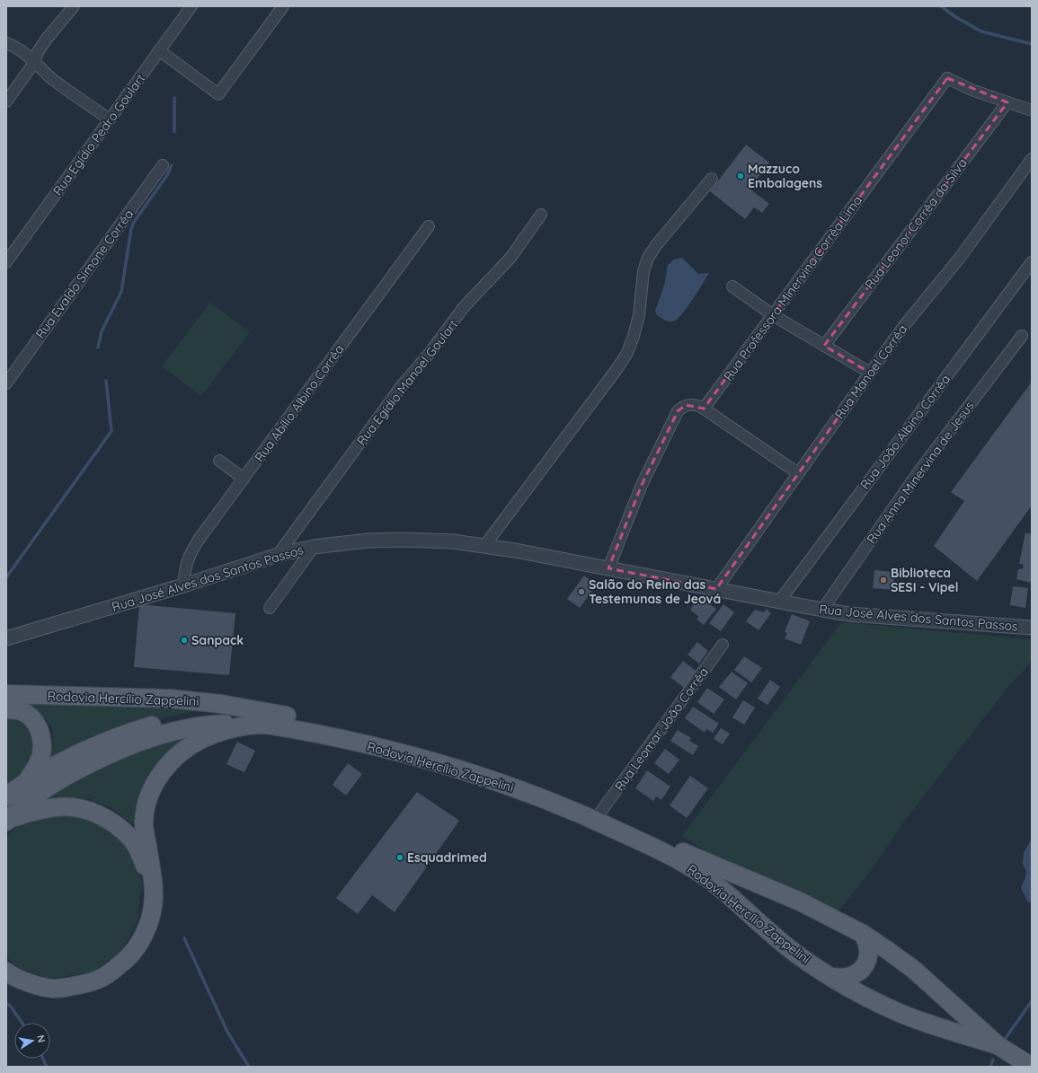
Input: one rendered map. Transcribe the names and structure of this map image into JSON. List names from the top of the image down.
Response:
{
  "streets": {
    "main road": ["Rodovia Hercílio Zappelini"],
    "street": [
      "Rua Egídio Pedro Goulart",
      "Rua Leonor Corrêa da Silva",
      "Rua Evaldo Simone Corrêa",
      "Rua Professora Minervina Corrêa Lima",
      "Rua Manoel Corrêa",
      "Rua Egídio Manoel Goulart",
      "Rua Abílio Albino Corrêa",
      "Rua João Albino Corrêa",
      "Rua Anna Minervina de Jesus",
      "Rua José Alves dos Santos Passos",
      "Rua Leomar João Corrêa"
    ]
  },
  "crossings": [
    ["Rua Leonor Corrêa da Silva", "Rua Professora Minervina Corrêa Lima"],
    ["Rua Manoel Corrêa", "Rua José Alves dos Santos Passos"],
    ["Rua Egídio Manoel Goulart", "Rua José Alves dos Santos Passos"],
    ["Rua Abílio Albino Corrêa", "Rua José Alves dos Santos Passos"],
    ["Rua João Albino Corrêa", "Rua José Alves dos Santos Passos"],
    ["Rua Anna Minervina de Jesus", "Rua José Alves dos Santos Passos"],
    ["Rodovia Hercílio Zappelini", "Rua Leomar João Corrêa"]
  ],
  "places": [
    "Mazzuco Embalagens",
    "Biblioteca SESI - Vipel",
    "Salão do Reino das Testemunas de Jeová",
    "Sanpack",
    "Esquadrimed"
  ],
  "north": "right"
}
